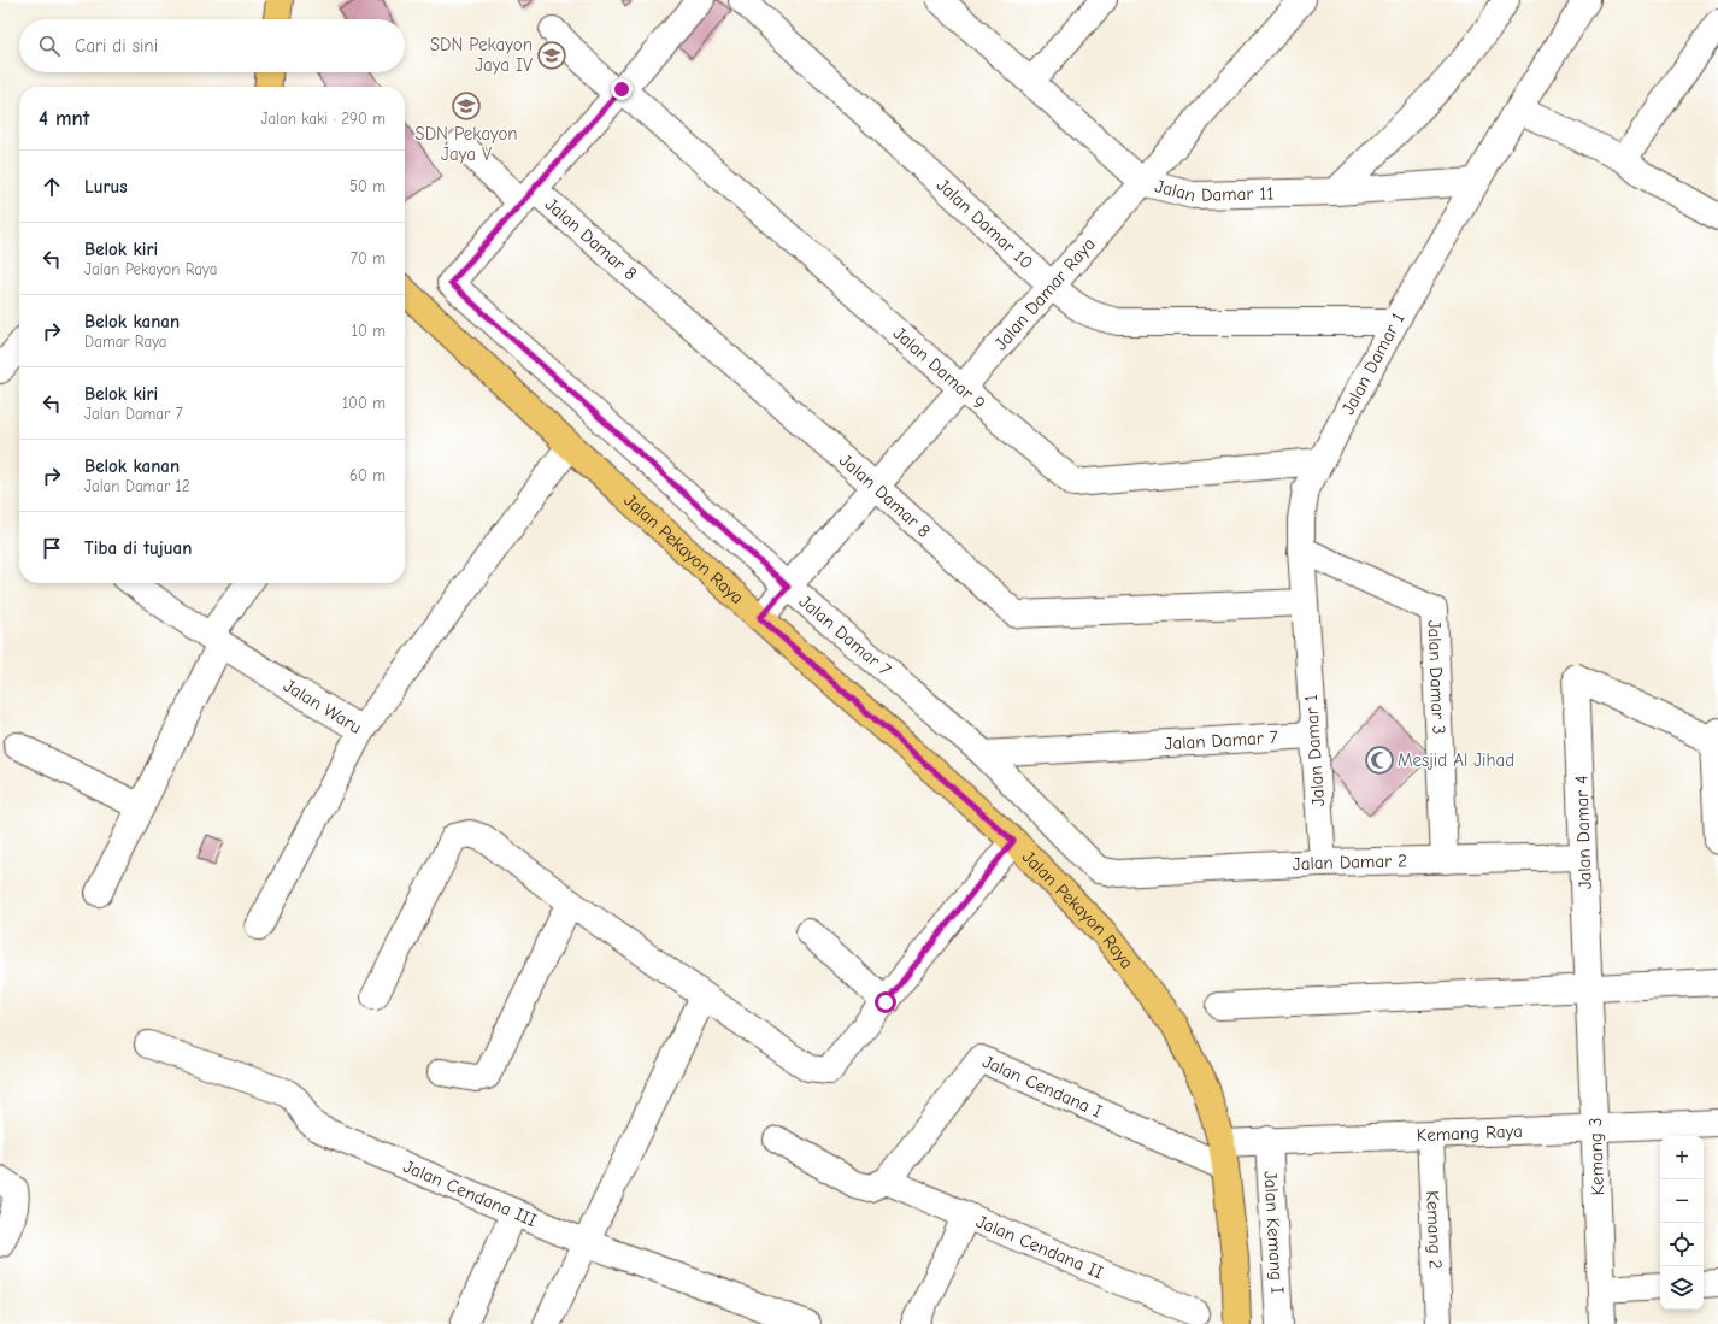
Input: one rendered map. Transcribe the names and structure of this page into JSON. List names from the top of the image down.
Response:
{
  "streets": {
    "main road": ["Jalan Pekayon Raya"],
    "street": [
      "Jalan Damar 11",
      "Jalan Damar 10",
      "Jalan Damar 8",
      "Jalan Damar Raya",
      "Jalan Damar 1",
      "Jalan Damar 9",
      "Jalan Damar 7",
      "Jalan Damar 3",
      "Jalan Waru",
      "Jalan Damar 4",
      "Jalan Damar 2",
      "Jalan Cendana I",
      "Kemang Raya",
      "Kemang 3",
      "Jalan Cendana III",
      "Kemang 2",
      "Jalan Kemang I",
      "Jalan Cendana II"
    ]
  },
  "crossings": [
    ["Jalan Damar 11", "Jalan Damar Raya"],
    ["Jalan Damar 11", "Jalan Damar 1"],
    ["Jalan Damar 10", "Jalan Damar Raya"],
    ["Jalan Damar 10", "Jalan Damar 1"],
    ["Jalan Damar 8", "Jalan Damar Raya"],
    ["Jalan Damar 8", "Jalan Damar 1"],
    ["Jalan Damar 8", "Jalan Damar 7"],
    ["Jalan Damar Raya", "Jalan Damar 9"],
    ["Jalan Damar Raya", "Jalan Pekayon Raya"],
    ["Jalan Damar Raya", "Jalan Damar 7"],
    ["Jalan Damar 1", "Jalan Damar 9"],
    ["Jalan Damar 1", "Jalan Damar 7"],
    ["Jalan Damar 1", "Jalan Damar 3"],
    ["Jalan Damar 1", "Jalan Damar 2"],
    ["Jalan Pekayon Raya", "Jalan Waru"],
    ["Jalan Pekayon Raya", "Jalan Cendana I"],
    ["Jalan Pekayon Raya", "Kemang Raya"],
    ["Jalan Damar 7", "Jalan Damar 2"],
    ["Jalan Damar 3", "Jalan Damar 2"],
    ["Jalan Damar 4", "Jalan Damar 2"],
    ["Jalan Damar 4", "Kemang 3"],
    ["Jalan Cendana I", "Kemang Raya"],
    ["Kemang Raya", "Kemang 3"],
    ["Kemang Raya", "Kemang 2"],
    ["Kemang Raya", "Jalan Kemang I"]
  ],
  "places": {
    "school or university": ["SDN Pekayon Jaya IV", "SDN Pekayon Jaya V"],
    "mosque": ["Mesjid Al Jihad"]
  },
  "page": {
    "search": "Cari di sini",
    "heading": ["4 mnt", "Jalan kaki · 290 m"],
    "list": [
      ["Lurus", "50 m"],
      ["Belok kiri", "Jalan Pekayon Raya", "70 m"],
      ["Belok kanan", "Damar Raya", "10 m"],
      ["Belok kiri", "Jalan Damar 7", "100 m"],
      ["Belok kanan", "Jalan Damar 12", "60 m"],
      "Tiba di tujuan"
    ],
    "map_buttons": ["+", "−"]
  }
}
